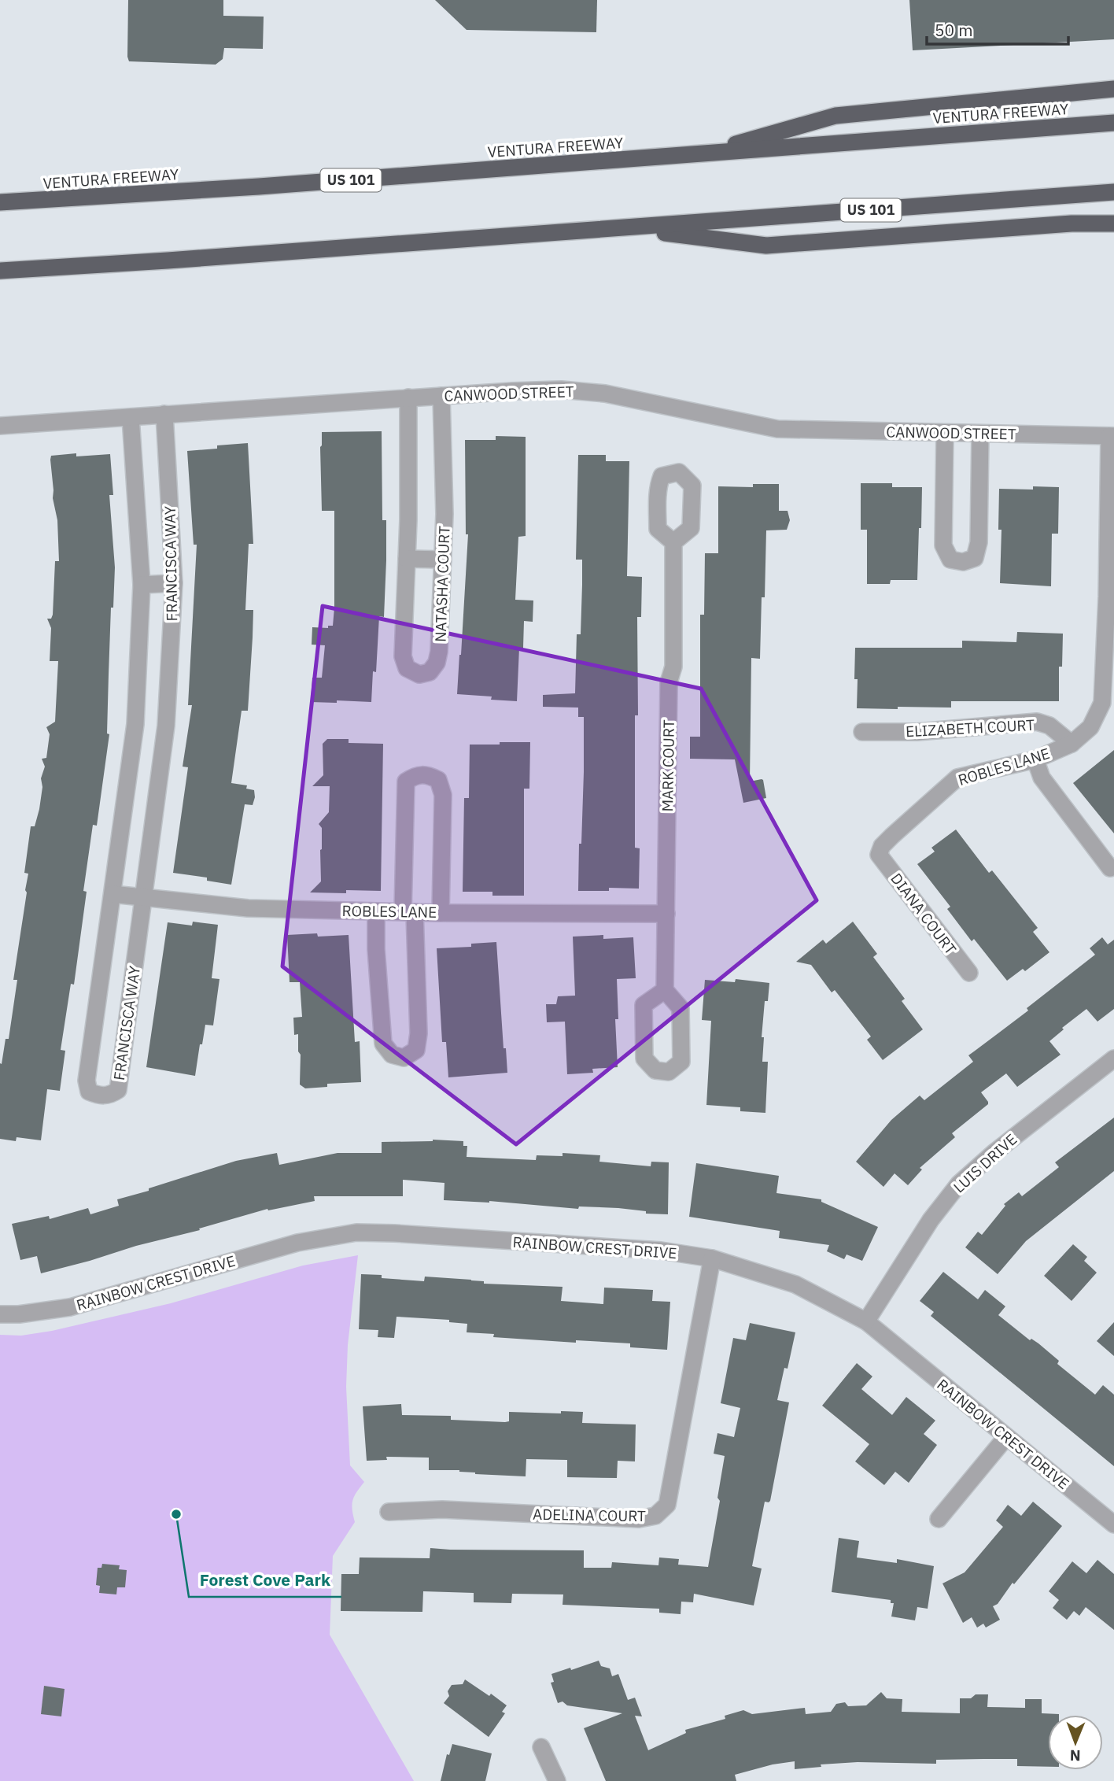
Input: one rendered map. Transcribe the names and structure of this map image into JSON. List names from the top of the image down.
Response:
{
  "streets": {
    "highway": ["VENTURA FREEWAY", "US 101"],
    "street": [
      "CANWOOD STREET",
      "FRANCISCA WAY",
      "NATASHA COURT",
      "ELIZABETH COURT",
      "MARK COURT",
      "ROBLES LANE",
      "DIANA COURT",
      "LUIS DRIVE",
      "RAINBOW CREST DRIVE",
      "ADELINA COURT"
    ]
  },
  "crossings": [
    ["CANWOOD STREET", "FRANCISCA WAY"],
    ["CANWOOD STREET", "NATASHA COURT"],
    ["CANWOOD STREET", "ROBLES LANE"],
    ["FRANCISCA WAY", "ROBLES LANE"],
    ["ELIZABETH COURT", "ROBLES LANE"],
    ["MARK COURT", "ROBLES LANE"],
    ["ROBLES LANE", "DIANA COURT"],
    ["LUIS DRIVE", "RAINBOW CREST DRIVE"],
    ["RAINBOW CREST DRIVE", "ADELINA COURT"]
  ],
  "places": ["Forest Cove Park"],
  "scale_bar": "50 m",
  "north": "bottom"
}
